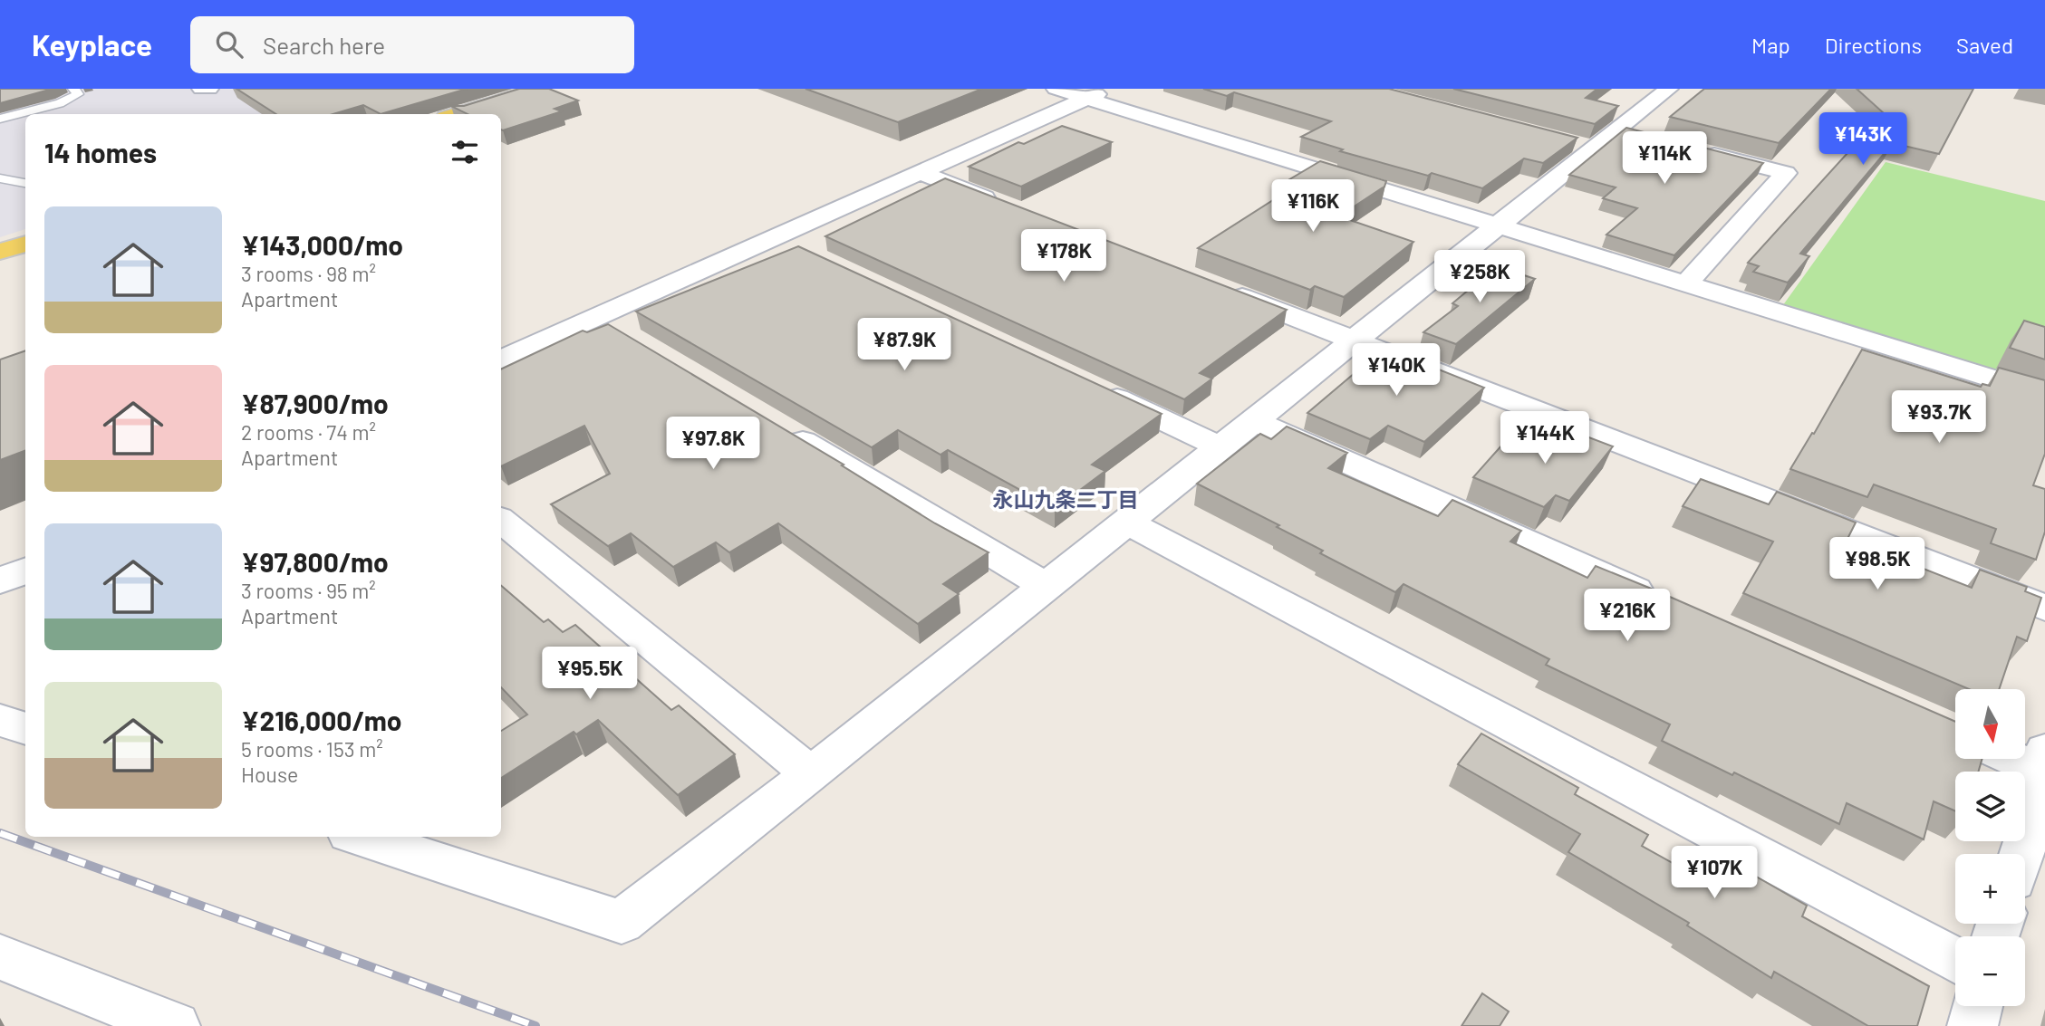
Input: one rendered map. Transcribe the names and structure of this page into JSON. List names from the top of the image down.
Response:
{
  "districts": ["永山九条二丁目"],
  "north": "bottom",
  "page": {
    "header": "Keyplace",
    "search": "Search here",
    "nav": ["Map", "Directions", "Saved"],
    "price": [
      "¥143K",
      "¥114K",
      "¥116K",
      "¥178K",
      "¥258K",
      "¥87.9K",
      "¥140K",
      "¥93.7K",
      "¥144K",
      "¥97.8K",
      "¥98.5K",
      "¥216K",
      "¥95.5K",
      "¥107K"
    ],
    "heading": "14 homes",
    "list": [
      {
        "name": "¥143,000/mo",
        "note": "3 rooms · 98 m² · Apartment"
      },
      {
        "name": "¥87,900/mo",
        "note": "2 rooms · 74 m² · Apartment"
      },
      {
        "name": "¥97,800/mo",
        "note": "3 rooms · 95 m² · Apartment"
      },
      {
        "name": "¥216,000/mo",
        "note": "5 rooms · 153 m² · House"
      }
    ],
    "map_buttons": ["+", "−"]
  }
}
